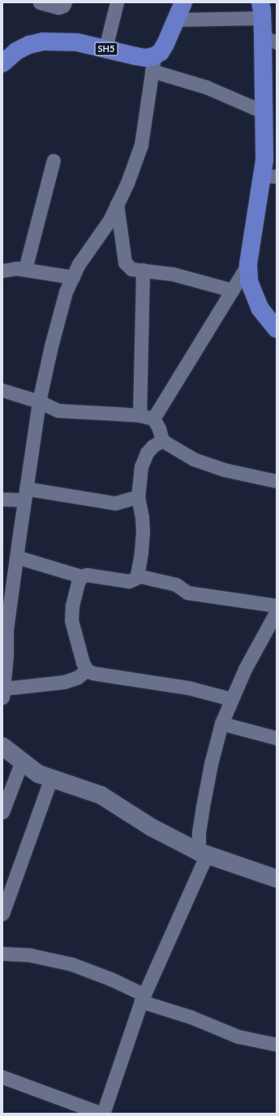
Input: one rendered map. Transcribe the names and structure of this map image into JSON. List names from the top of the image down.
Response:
{
  "streets": {
    "main road": ["SH5"]
  }
}
